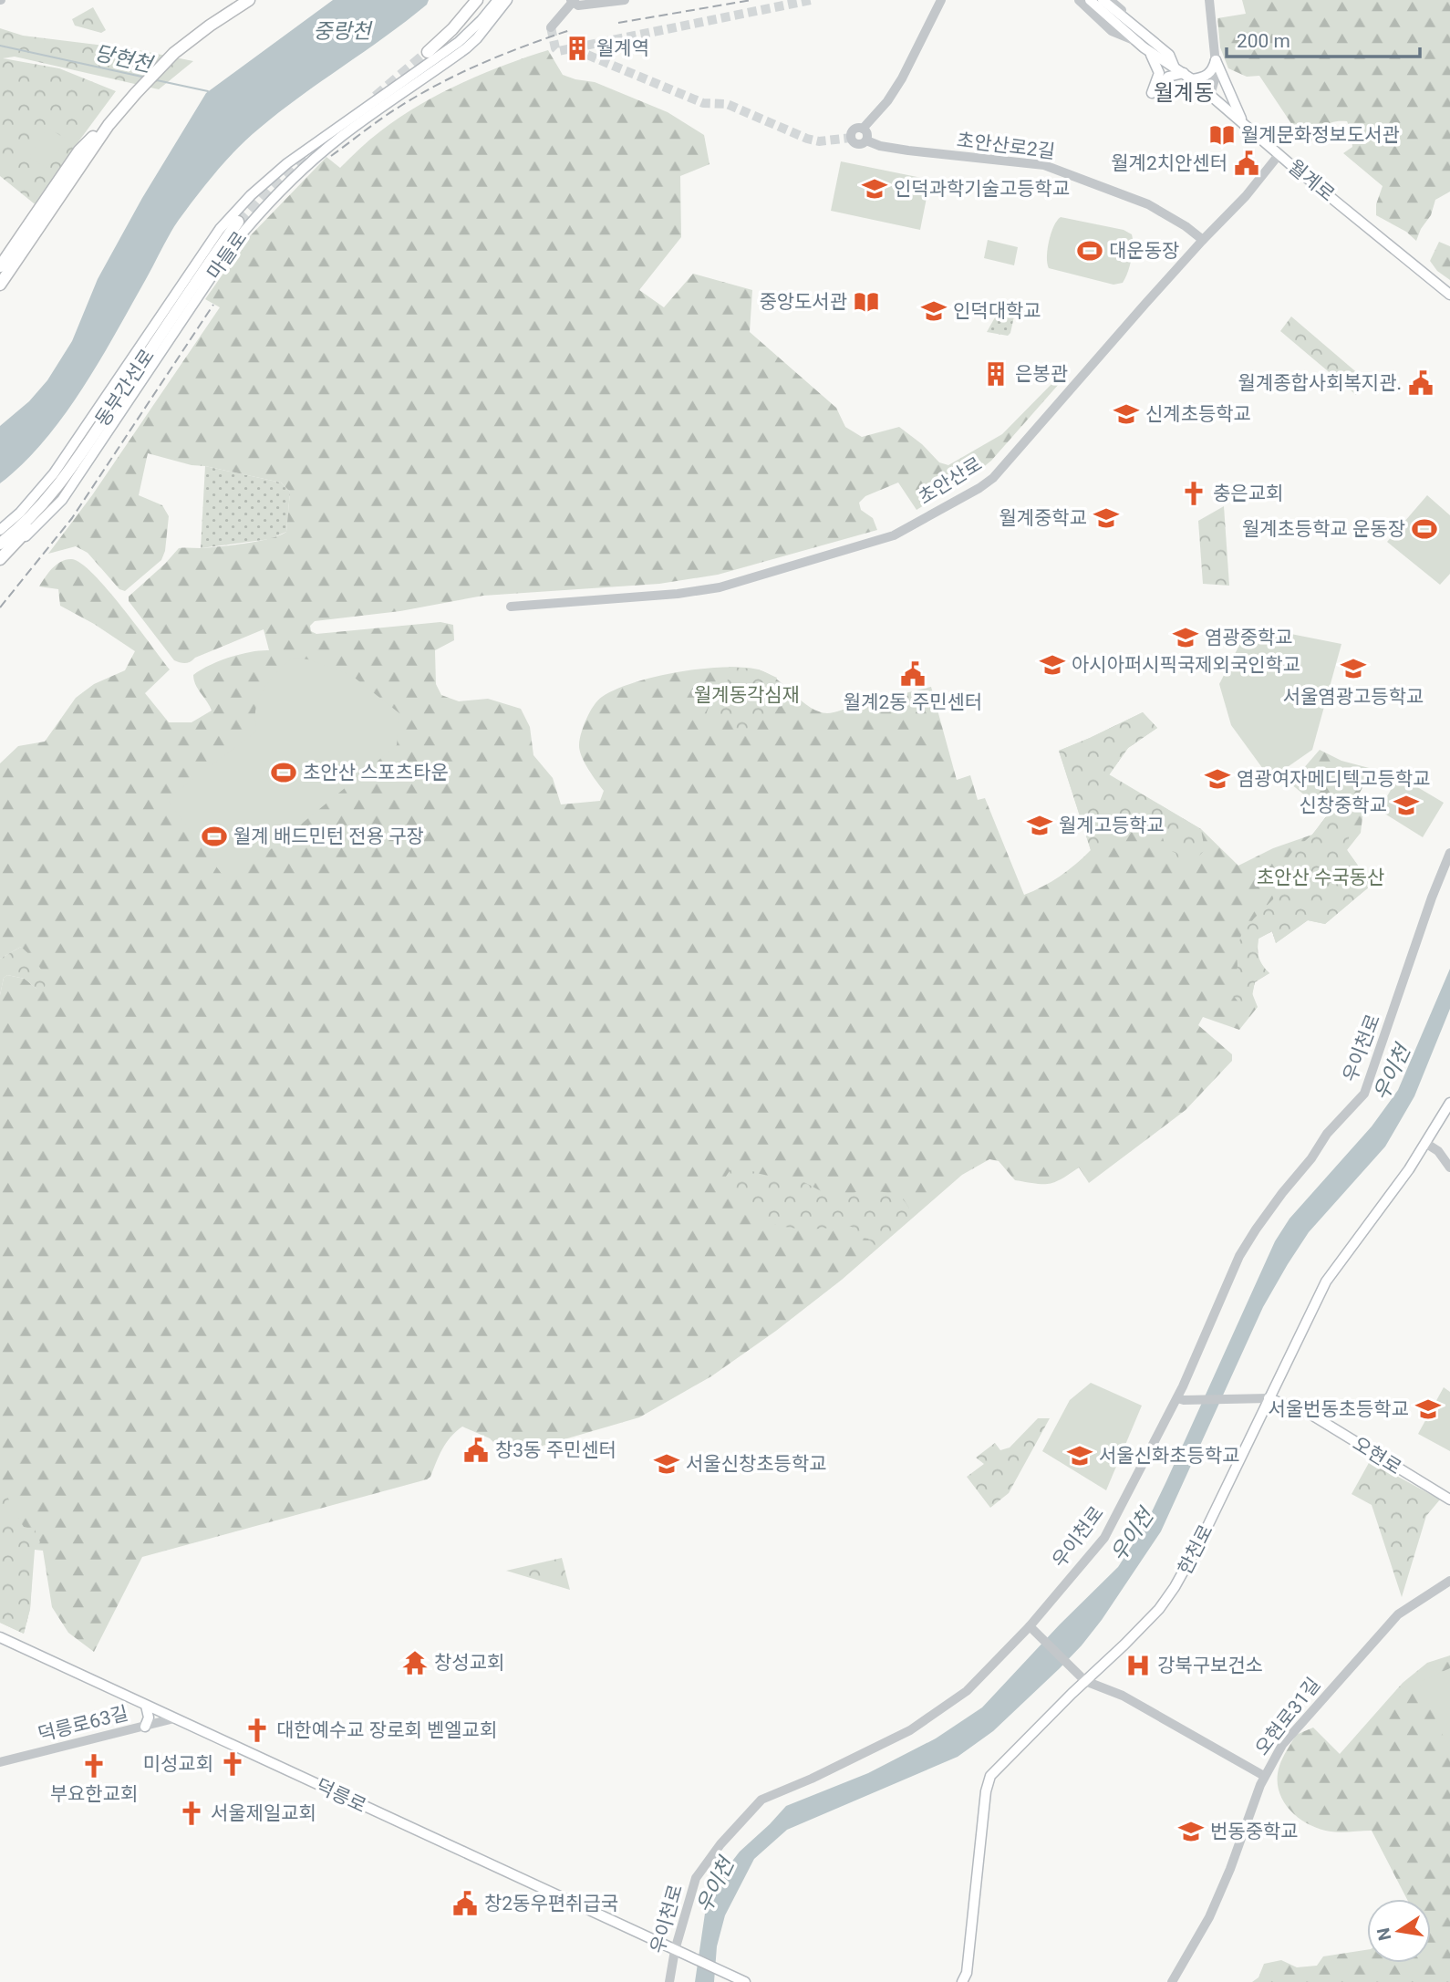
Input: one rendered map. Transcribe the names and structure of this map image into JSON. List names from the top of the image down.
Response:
{
  "streets": {
    "highway": ["동부간선로"],
    "main road": [
      "월계로",
      "마들로",
      "오현로",
      "한천로",
      "덕릉로"
    ],
    "street": [
      "초안산로2길",
      "초안산로",
      "우이천로",
      "오현로31길",
      "덕릉로63길"
    ]
  },
  "crossings": [
    ["초안산로2길", "초안산로"],
    ["월계로", "초안산로"],
    ["우이천로", "덕릉로"],
    ["오현로", "한천로"],
    ["덕릉로63길", "덕릉로"]
  ],
  "districts": ["월계동"],
  "water": ["중랑천", "당현천", "우이천"],
  "parks": ["월계동각심재", "초안산 수국동산"],
  "places": {
    "building": ["월계역", "은봉관"],
    "library": ["월계문화정보도서관", "중앙도서관"],
    "public building": [
      "월계2치안센터",
      "월계종합사회복지관.",
      "월계2동 주민센터",
      "창3동 주민센터",
      "창2동우편취급국"
    ],
    "school or university": [
      "인덕과학기술고등학교",
      "인덕대학교",
      "신계초등학교",
      "월계중학교",
      "염광중학교",
      "아시아퍼시픽국제외국인학교",
      "서울염광고등학교",
      "염광여자메디텍고등학교",
      "신창중학교",
      "월계고등학교",
      "서울번동초등학교",
      "서울신화초등학교",
      "서울신창초등학교",
      "번동중학교"
    ],
    "sports": [
      "대운동장",
      "월계초등학교 운동장",
      "초안산 스포츠타운",
      "월계 배드민턴 전용 구장"
    ],
    "church": [
      "충은교회",
      "대한예수교 장로회 벧엘교회",
      "미성교회",
      "부요한교회",
      "서울제일교회"
    ],
    "temple": ["창성교회"],
    "hospital": ["강북구보건소"]
  },
  "scale_bar": "200 m",
  "north": "left"
}
